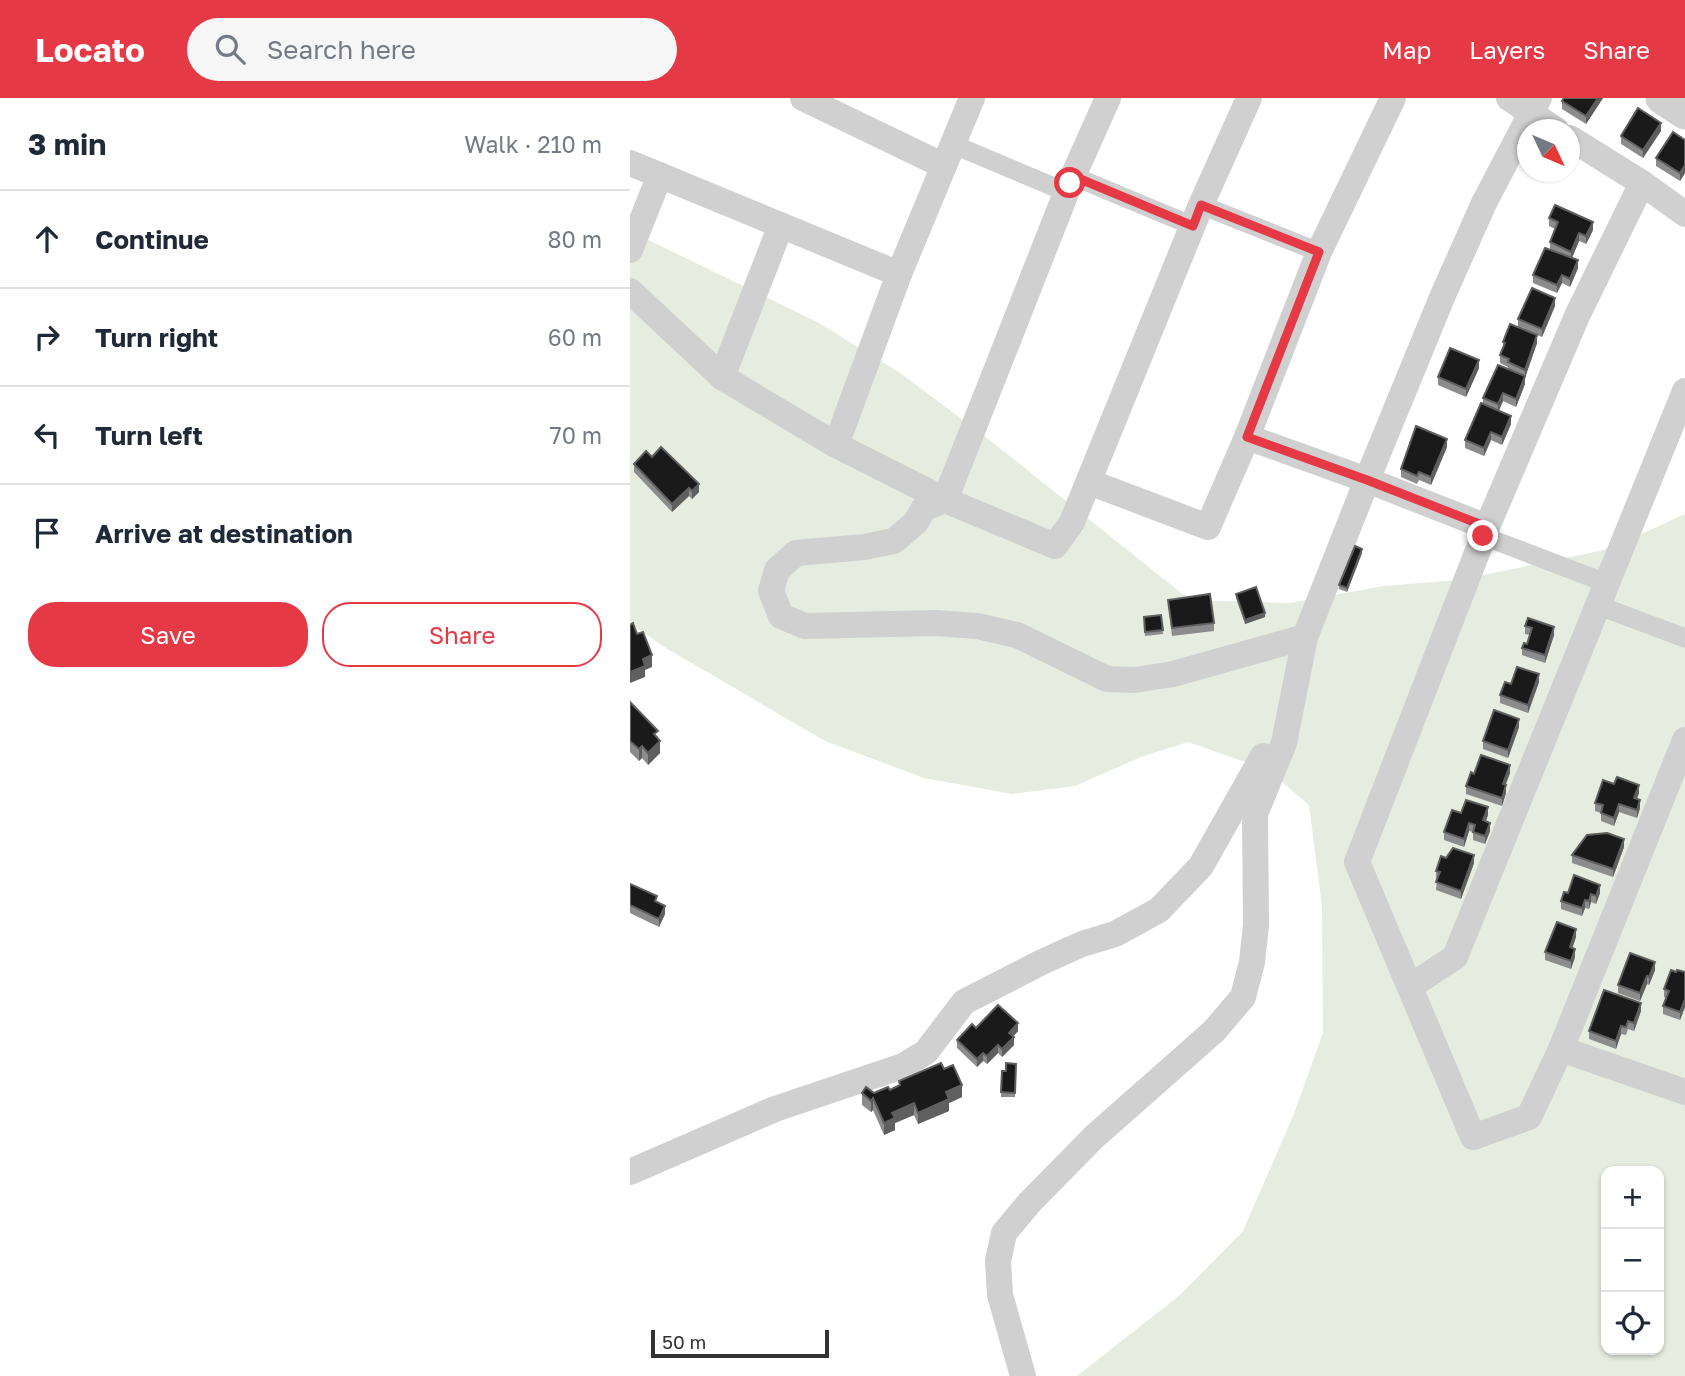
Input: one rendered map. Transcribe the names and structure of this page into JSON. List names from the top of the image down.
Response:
{
  "scale_bar": "50 m",
  "north": "bottom right",
  "page": {
    "header": "Locato",
    "search": "Search here",
    "nav": ["Map", "Layers", "Share"],
    "heading": ["3 min", "Walk · 210 m"],
    "list": [
      ["Continue", "80 m"],
      ["Turn right", "60 m"],
      ["Turn left", "70 m"],
      "Arrive at destination"
    ],
    "buttons": ["Save", "Share"],
    "map_buttons": ["+", "−"],
    "scale": "50 m"
  }
}
